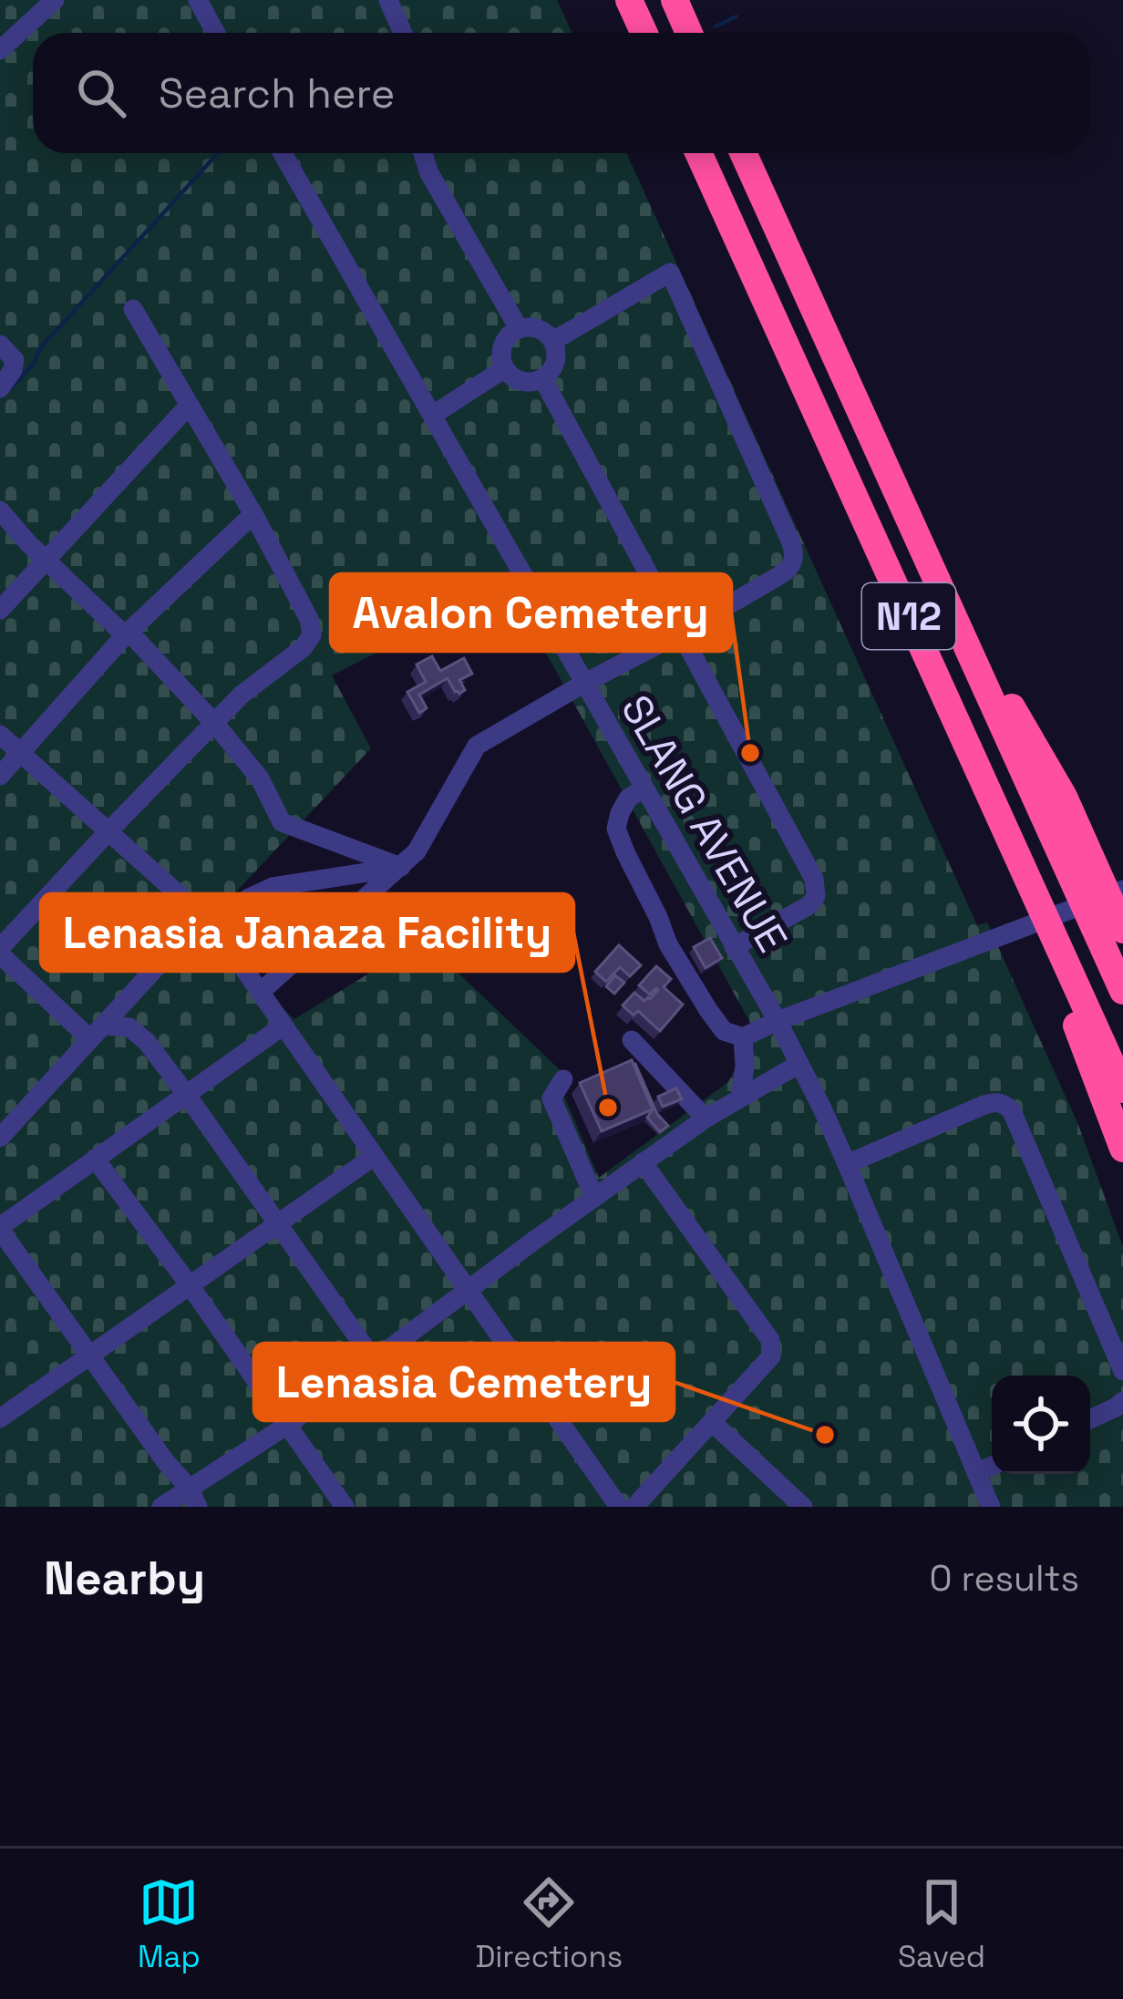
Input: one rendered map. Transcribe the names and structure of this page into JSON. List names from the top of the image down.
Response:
{
  "streets": {
    "highway": ["N12"],
    "lane": ["SLANG AVENUE"]
  },
  "places": ["Avalon Cemetery", "Lenasia Janaza Facility", "Lenasia Cemetery"],
  "page": {
    "search": "Search here",
    "heading": ["Nearby", "0 results"],
    "nav": ["Map", "Directions", "Saved"]
  }
}
